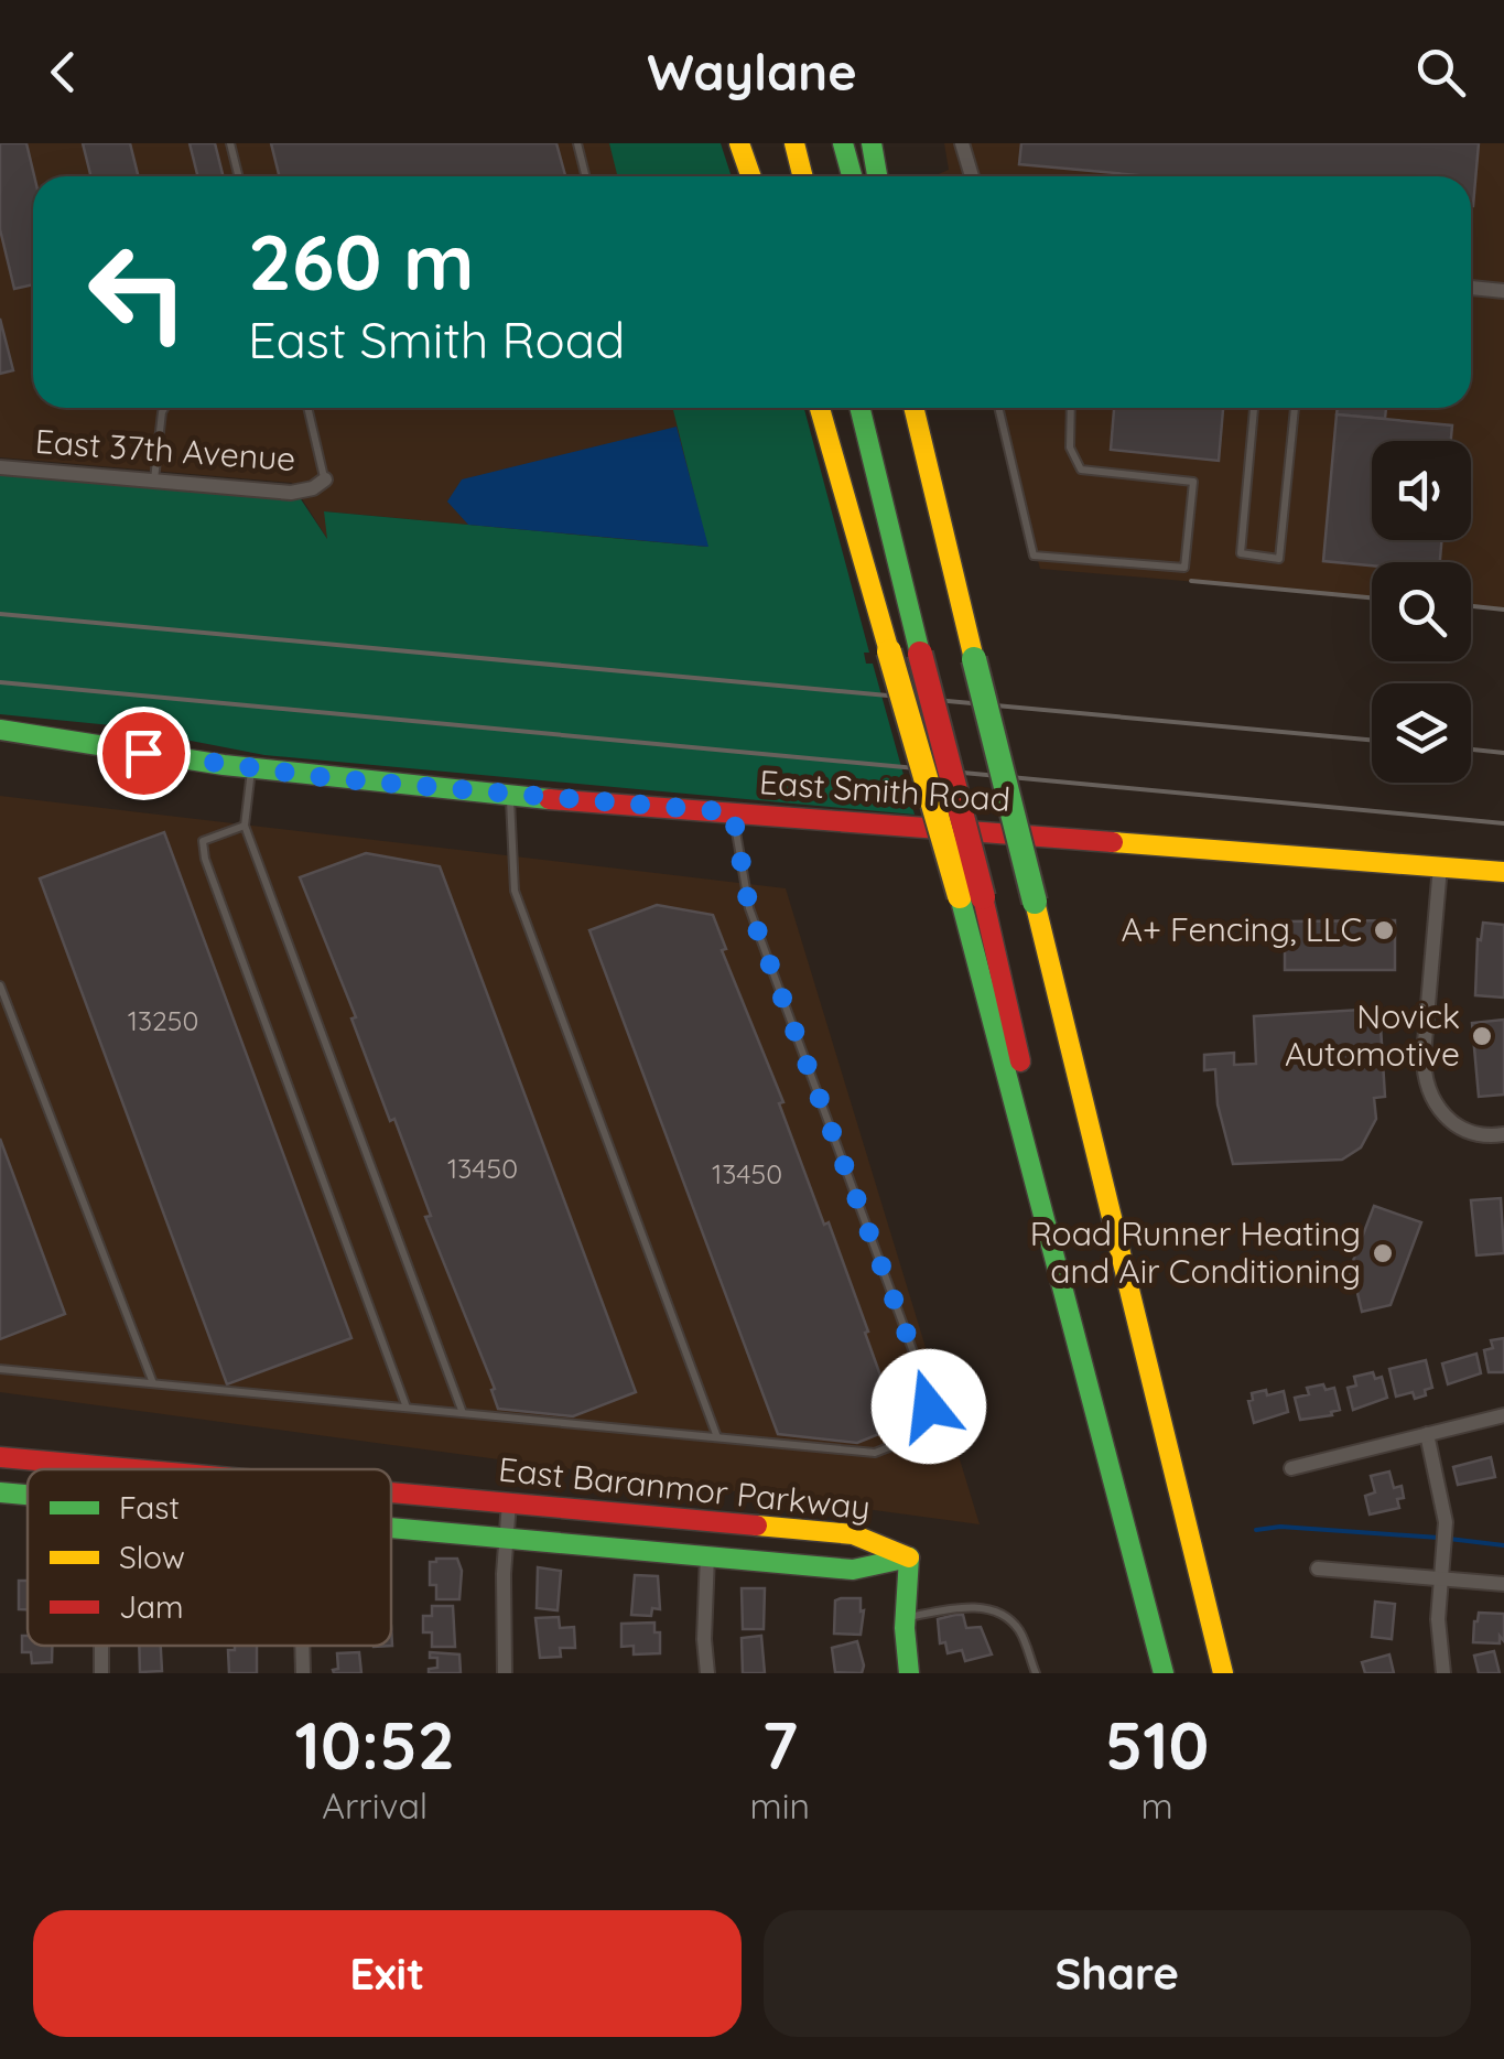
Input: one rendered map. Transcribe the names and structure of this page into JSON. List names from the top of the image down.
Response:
{
  "streets": {
    "main road": ["East Smith Road", "East Baranmor Parkway"],
    "street": ["East 37th Avenue"]
  },
  "places": ["A+ Fencing, LLC", "Novick Automotive", "Road Runner Heating and Air Conditioning"],
  "house_numbers": ["13250", "13450", "13450"],
  "legend": ["Fast", "Slow", "Jam"],
  "page": {
    "header": "Waylane",
    "turn": ["260 m", "East Smith Road"],
    "eta": [
      "10:52",
      "Arrival",
      "7",
      "min",
      "510",
      "m"
    ],
    "buttons": ["Exit", "Share"]
  }
}
